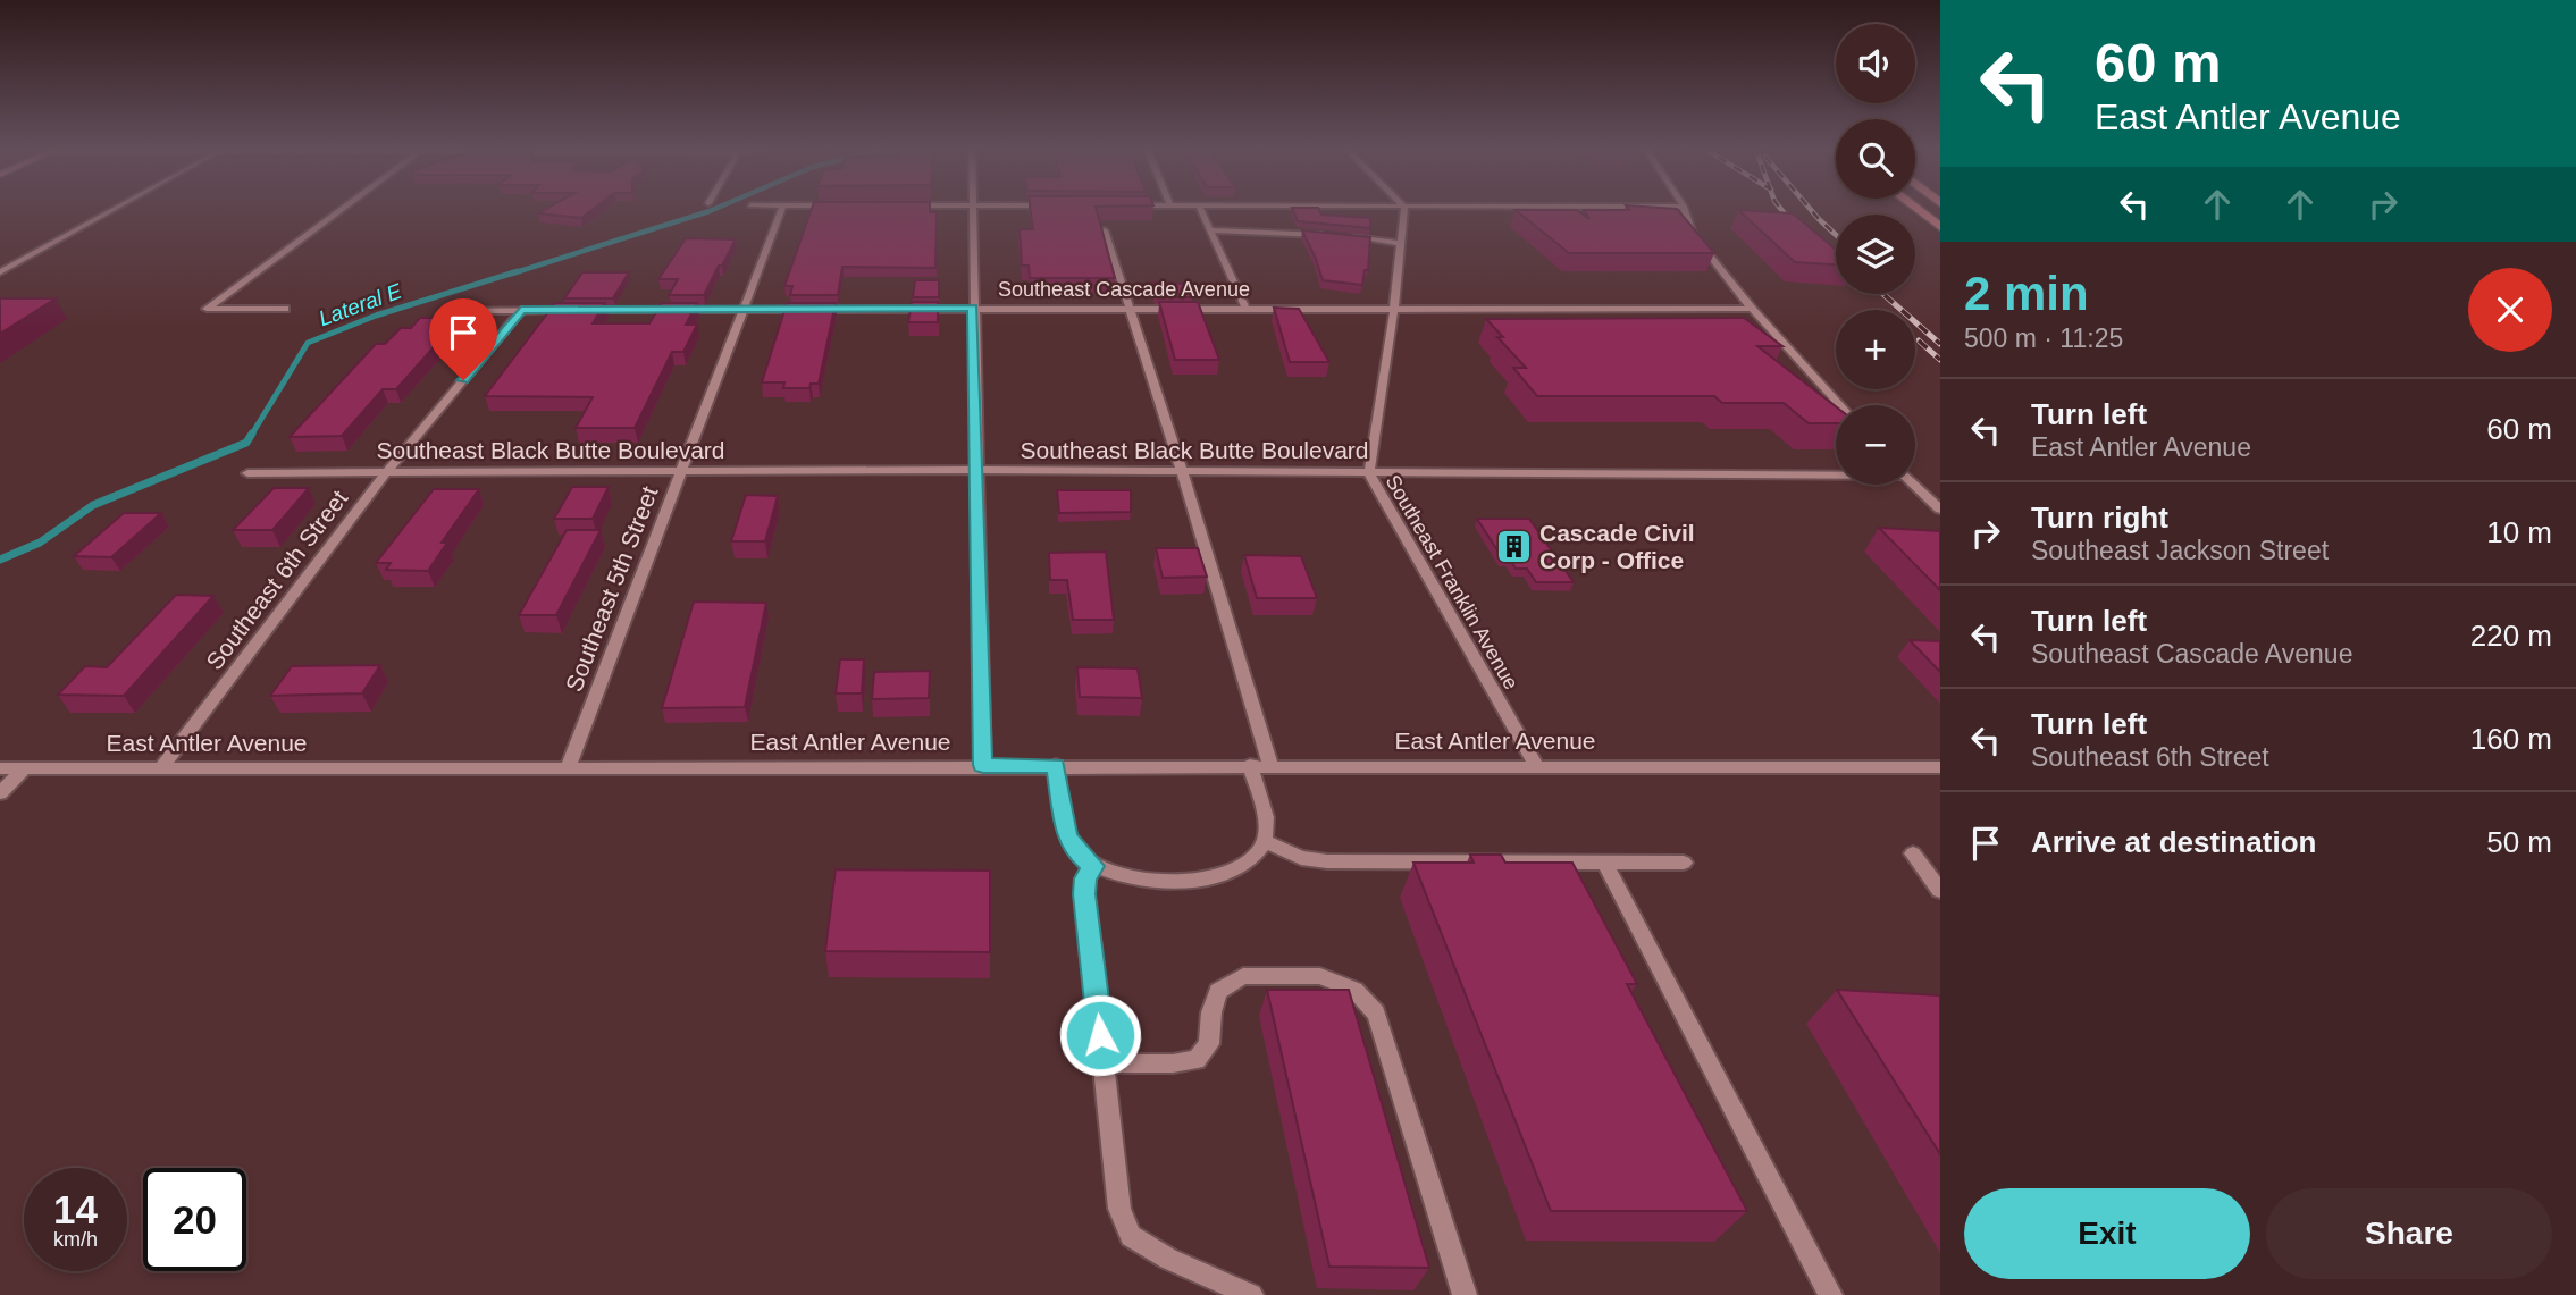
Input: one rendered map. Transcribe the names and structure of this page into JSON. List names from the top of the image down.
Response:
{
  "streets": {
    "street": [
      "Southeast Cascade Avenue",
      "Southeast Black Butte Boulevard",
      "Southeast 6th Street",
      "Southeast Franklin Avenue",
      "Southeast 5th Street",
      "East Antler Avenue"
    ]
  },
  "crossings": [
    ["Southeast Cascade Avenue", "Southeast 6th Street"],
    ["Southeast Cascade Avenue", "Southeast Franklin Avenue"],
    ["Southeast Cascade Avenue", "Southeast 5th Street"],
    ["Southeast Black Butte Boulevard", "Southeast 6th Street"],
    ["Southeast Black Butte Boulevard", "Southeast Franklin Avenue"],
    ["Southeast Black Butte Boulevard", "Southeast 5th Street"],
    ["Southeast 6th Street", "East Antler Avenue"],
    ["Southeast Franklin Avenue", "East Antler Avenue"],
    ["Southeast 5th Street", "East Antler Avenue"]
  ],
  "water": ["Lateral E"],
  "places": {
    "building": ["Cascade Civil Corp - Office"]
  },
  "page": {
    "turn": ["60 m", "East Antler Avenue"],
    "map_buttons": ["+", "−"],
    "heading": ["2 min", "500 m · 11:25"],
    "list": [
      {
        "name": "Turn left",
        "note": "East Antler Avenue",
        "value": "60 m"
      },
      {
        "name": "Turn right",
        "note": "Southeast Jackson Street",
        "value": "10 m"
      },
      {
        "name": "Turn left",
        "note": "Southeast Cascade Avenue",
        "value": "220 m"
      },
      {
        "name": "Turn left",
        "note": "Southeast 6th Street",
        "value": "160 m"
      },
      {
        "name": "Arrive at destination",
        "value": "50 m"
      }
    ],
    "speed": "14 km/h",
    "limit": "20",
    "buttons": ["Exit", "Share"]
  }
}
